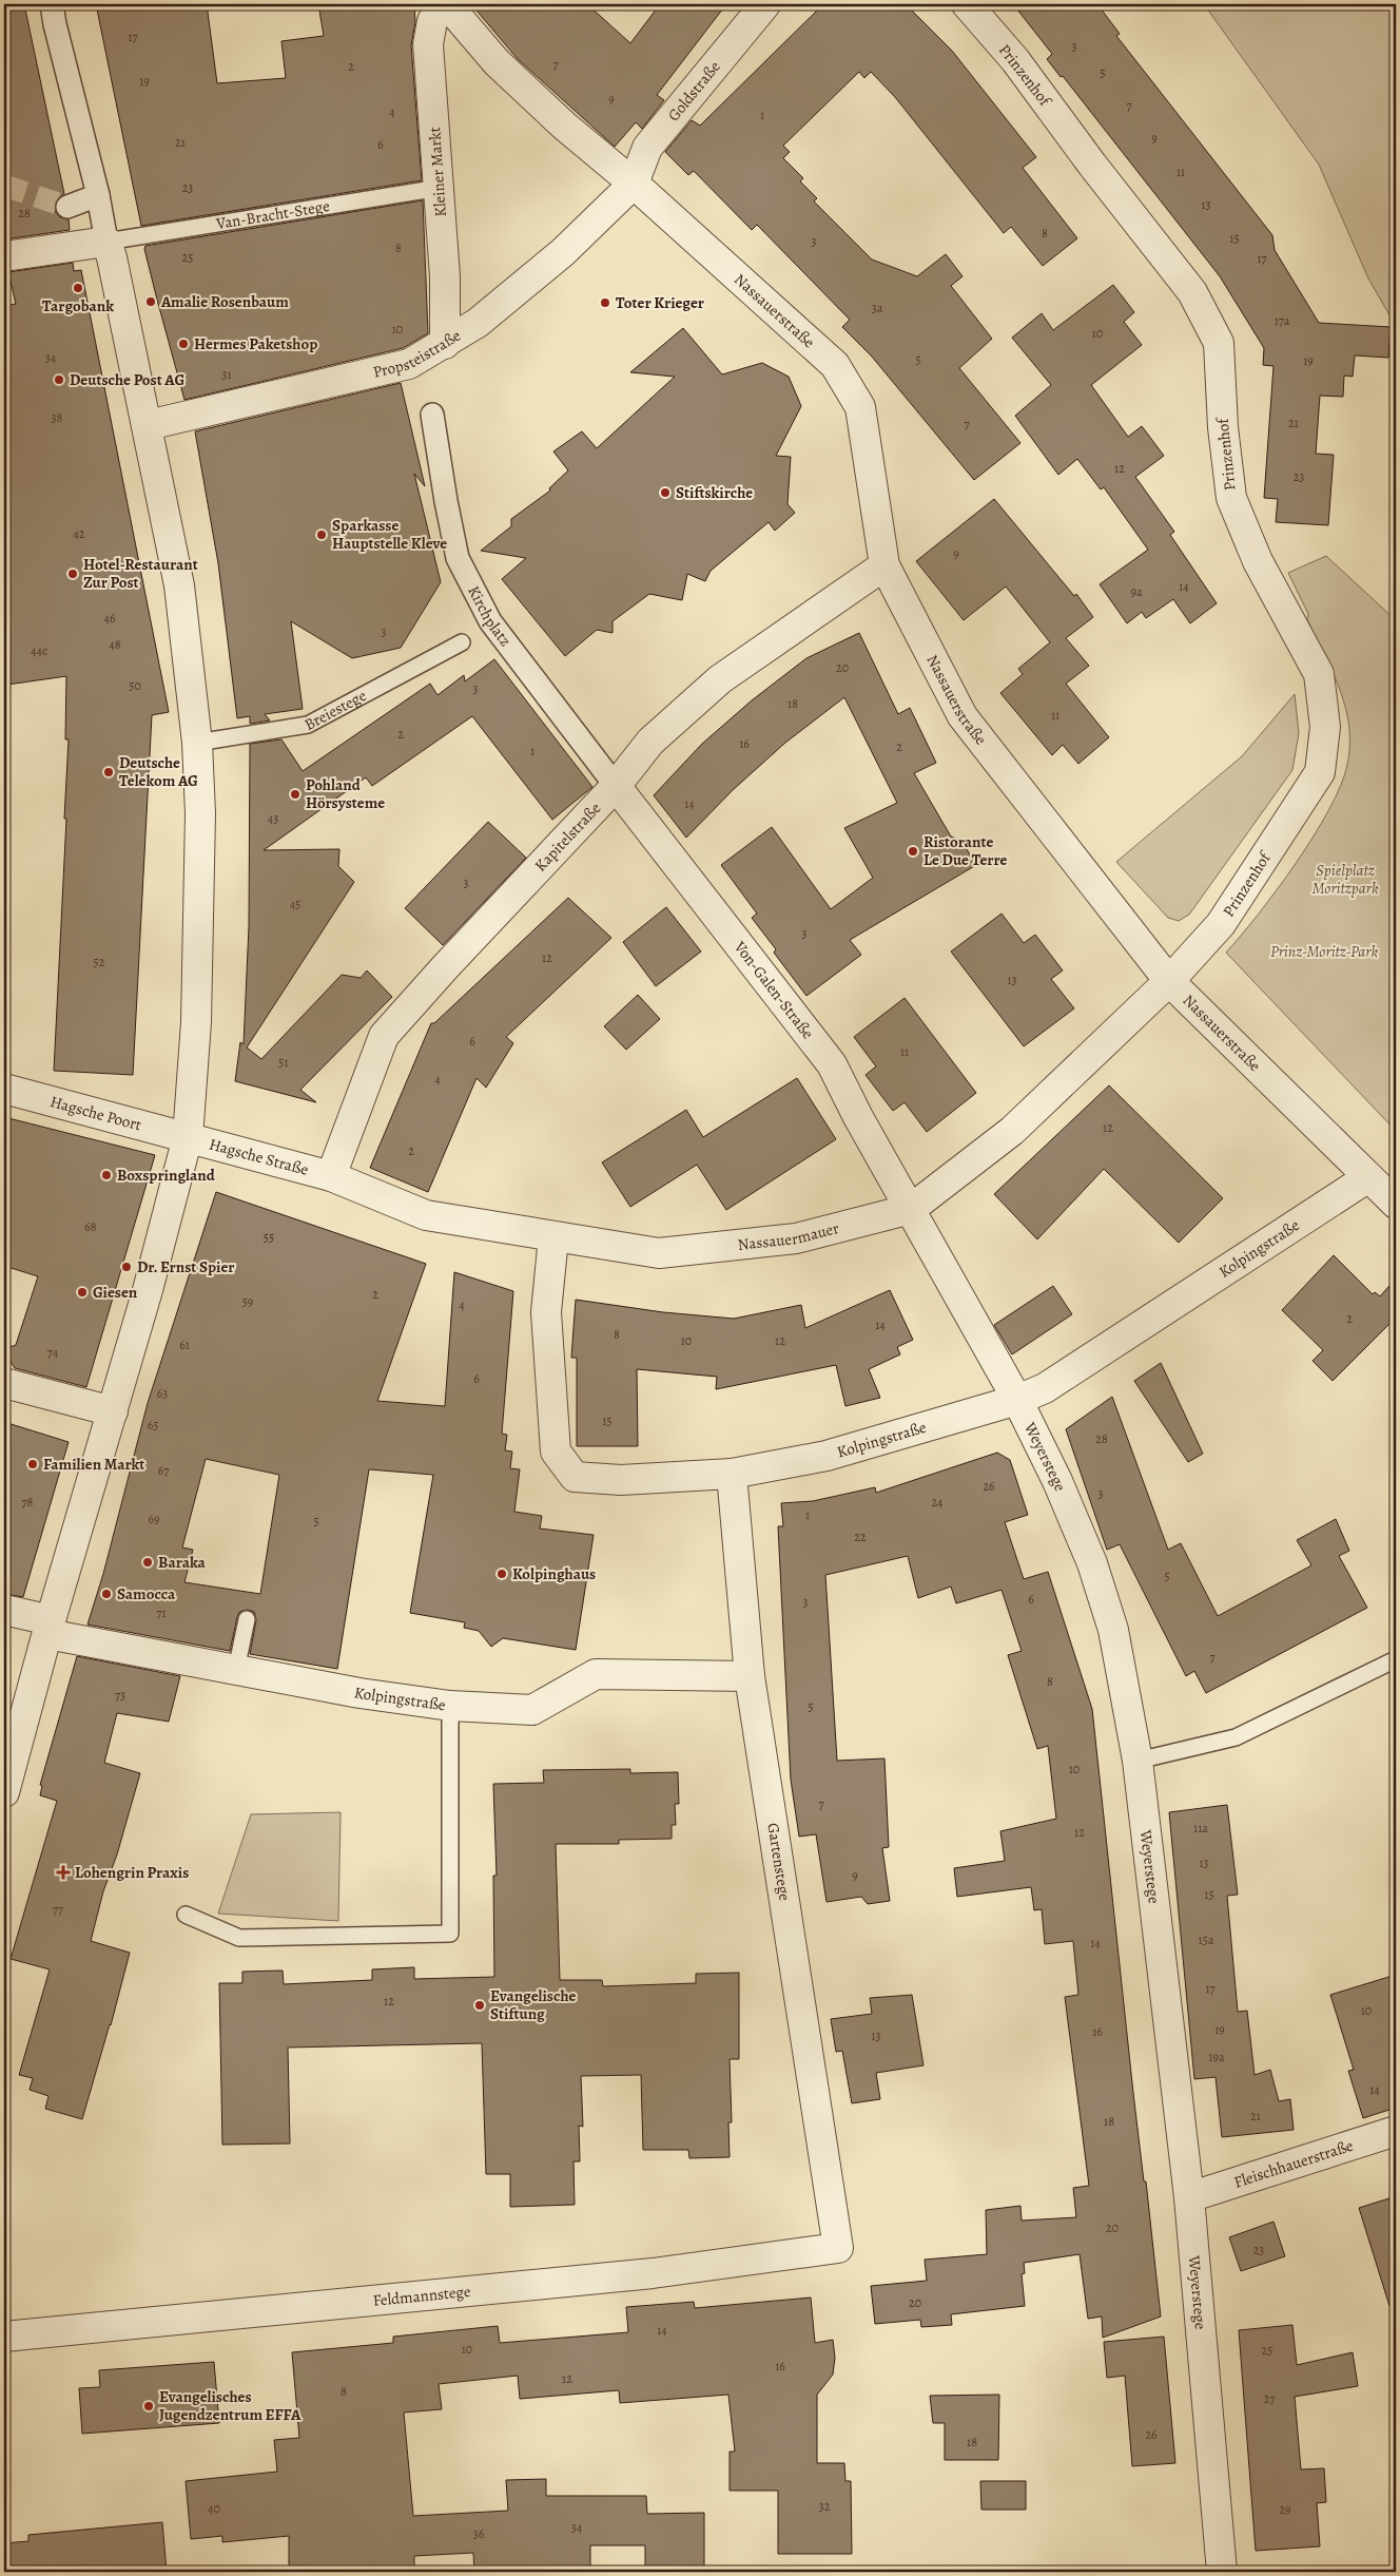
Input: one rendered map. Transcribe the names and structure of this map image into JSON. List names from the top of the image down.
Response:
{
  "streets": {
    "street": [
      "Prinzenhof",
      "Goldstraße",
      "Kleiner Markt",
      "Nassauerstraße",
      "Propsteistraße",
      "Kirchplatz",
      "Kapitelstraße",
      "Von-Galen-Straße",
      "Hagsche Poort",
      "Hagsche Straße",
      "Nassauermauer",
      "Kolpingstraße",
      "Weyerstege",
      "Gartenstege",
      "Fleischhauerstraße",
      "Feldmannstege"
    ],
    "lane": ["Van-Bracht-Stege", "Breiestege"]
  },
  "crossings": [
    ["Prinzenhof", "Nassauerstraße"],
    ["Prinzenhof", "Nassauermauer"],
    ["Goldstraße", "Kleiner Markt"],
    ["Goldstraße", "Nassauerstraße"],
    ["Goldstraße", "Propsteistraße"],
    ["Kleiner Markt", "Van-Bracht-Stege"],
    ["Kleiner Markt", "Nassauerstraße"],
    ["Kleiner Markt", "Propsteistraße"],
    ["Nassauerstraße", "Propsteistraße"],
    ["Nassauerstraße", "Kapitelstraße"],
    ["Nassauerstraße", "Nassauermauer"],
    ["Nassauerstraße", "Kolpingstraße"],
    ["Kirchplatz", "Kapitelstraße"],
    ["Kirchplatz", "Von-Galen-Straße"],
    ["Kapitelstraße", "Von-Galen-Straße"],
    ["Kapitelstraße", "Hagsche Straße"],
    ["Kapitelstraße", "Nassauermauer"],
    ["Von-Galen-Straße", "Nassauermauer"],
    ["Von-Galen-Straße", "Weyerstege"],
    ["Hagsche Poort", "Hagsche Straße"],
    ["Hagsche Straße", "Nassauermauer"],
    ["Nassauermauer", "Kolpingstraße"],
    ["Nassauermauer", "Weyerstege"],
    ["Kolpingstraße", "Weyerstege"],
    ["Kolpingstraße", "Gartenstege"],
    ["Weyerstege", "Fleischhauerstraße"],
    ["Gartenstege", "Feldmannstege"]
  ],
  "parks": ["Spielplatz Moritzpark", "Prinz-Moritz-Park"],
  "places": {
    "other": [
      "Targobank",
      "Amalie Rosenbaum",
      "Toter Krieger",
      "Hermes Paketshop",
      "Deutsche Post AG",
      "Stiftskirche",
      "Sparkasse Hauptstelle Kleve",
      "Hotel-Restaurant Zur Post",
      "Deutsche Telekom AG",
      "Pohland Hörsysteme",
      "Ristorante Le Due Terre",
      "Boxspringland",
      "Dr. Ernst Spier",
      "Giesen",
      "Familien Markt",
      "Baraka",
      "Kolpinghaus",
      "Samocca",
      "Evangelische Stiftung",
      "Evangelisches Jugendzentrum EFFA"
    ],
    "health": ["Lohengrin Praxis"]
  },
  "house_numbers": [
    "17",
    "3",
    "7",
    "2",
    "5",
    "19",
    "9",
    "7",
    "4",
    "1",
    "9",
    "21",
    "6",
    "11",
    "23",
    "13",
    "28",
    "8",
    "15",
    "3",
    "8",
    "25",
    "17",
    "3a",
    "17a",
    "10",
    "10",
    "34",
    "5",
    "19",
    "31",
    "38",
    "21",
    "7",
    "12",
    "23",
    "42",
    "9",
    "14",
    "9a",
    "46",
    "3",
    "48",
    "44c",
    "20",
    "50",
    "3",
    "18",
    "11",
    "2",
    "16",
    "2",
    "1",
    "14",
    "43",
    "3",
    "45",
    "3",
    "12",
    "52",
    "13",
    "6",
    "11",
    "51",
    "4",
    "12",
    "2",
    "68",
    "55",
    "2",
    "59",
    "4",
    "2",
    "14",
    "8",
    "10",
    "12",
    "61",
    "74",
    "6",
    "63",
    "15",
    "65",
    "28",
    "67",
    "26",
    "3",
    "78",
    "24",
    "1",
    "69",
    "5",
    "22",
    "5",
    "6",
    "3",
    "71",
    "7",
    "8",
    "73",
    "5",
    "10",
    "7",
    "11a",
    "12",
    "13",
    "9",
    "15",
    "77",
    "15a",
    "14",
    "17",
    "12",
    "10",
    "19",
    "16",
    "13",
    "19a",
    "14",
    "21",
    "18",
    "20",
    "23",
    "20",
    "14",
    "10",
    "25",
    "16",
    "12",
    "8",
    "27",
    "26",
    "18",
    "32",
    "40",
    "29",
    "34",
    "36"
  ]
}
